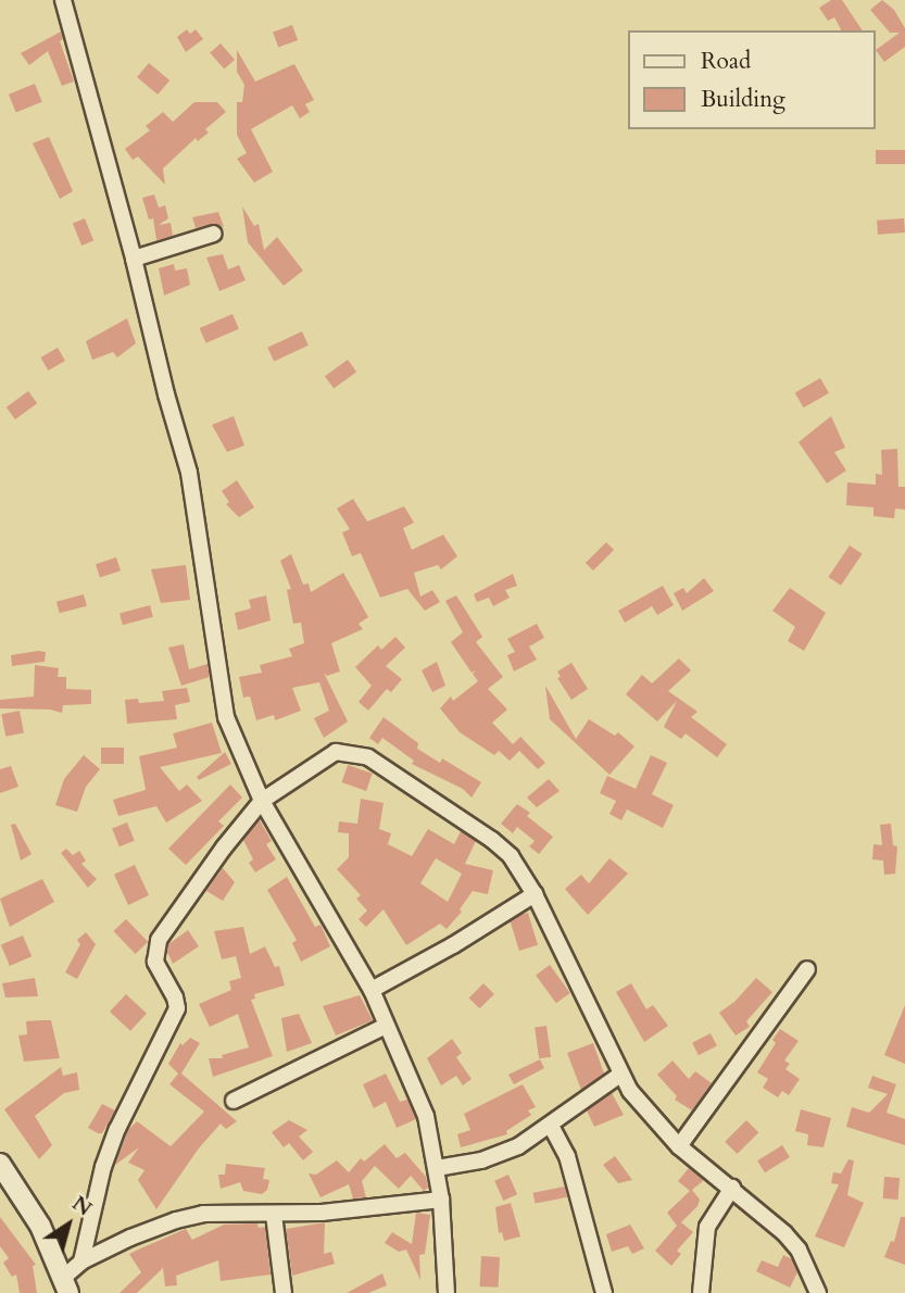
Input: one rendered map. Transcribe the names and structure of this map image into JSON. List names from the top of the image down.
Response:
{
  "legend": ["Road", "Building"],
  "north": "top right"
}
